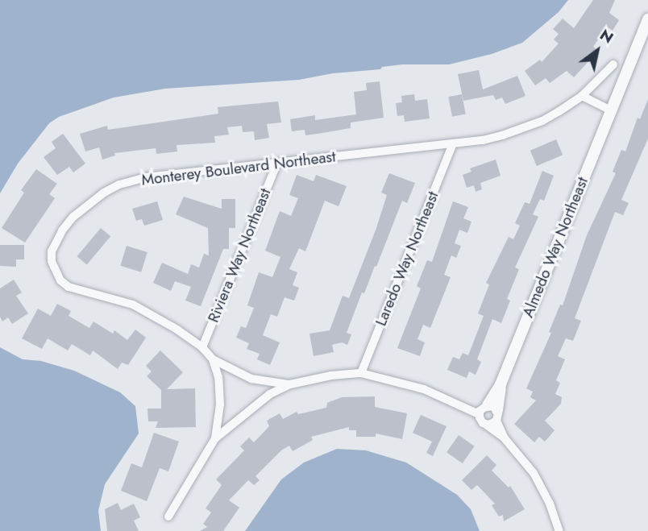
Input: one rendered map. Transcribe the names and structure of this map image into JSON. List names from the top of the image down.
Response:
{
  "streets": {
    "street": [
      "Monterey Boulevard Northeast",
      "Almedo Way Northeast",
      "Riviera Way Northeast",
      "Laredo Way Northeast"
    ]
  },
  "crossings": [
    ["Monterey Boulevard Northeast", "Almedo Way Northeast"],
    ["Monterey Boulevard Northeast", "Riviera Way Northeast"],
    ["Monterey Boulevard Northeast", "Laredo Way Northeast"]
  ],
  "north": "top right"
}
